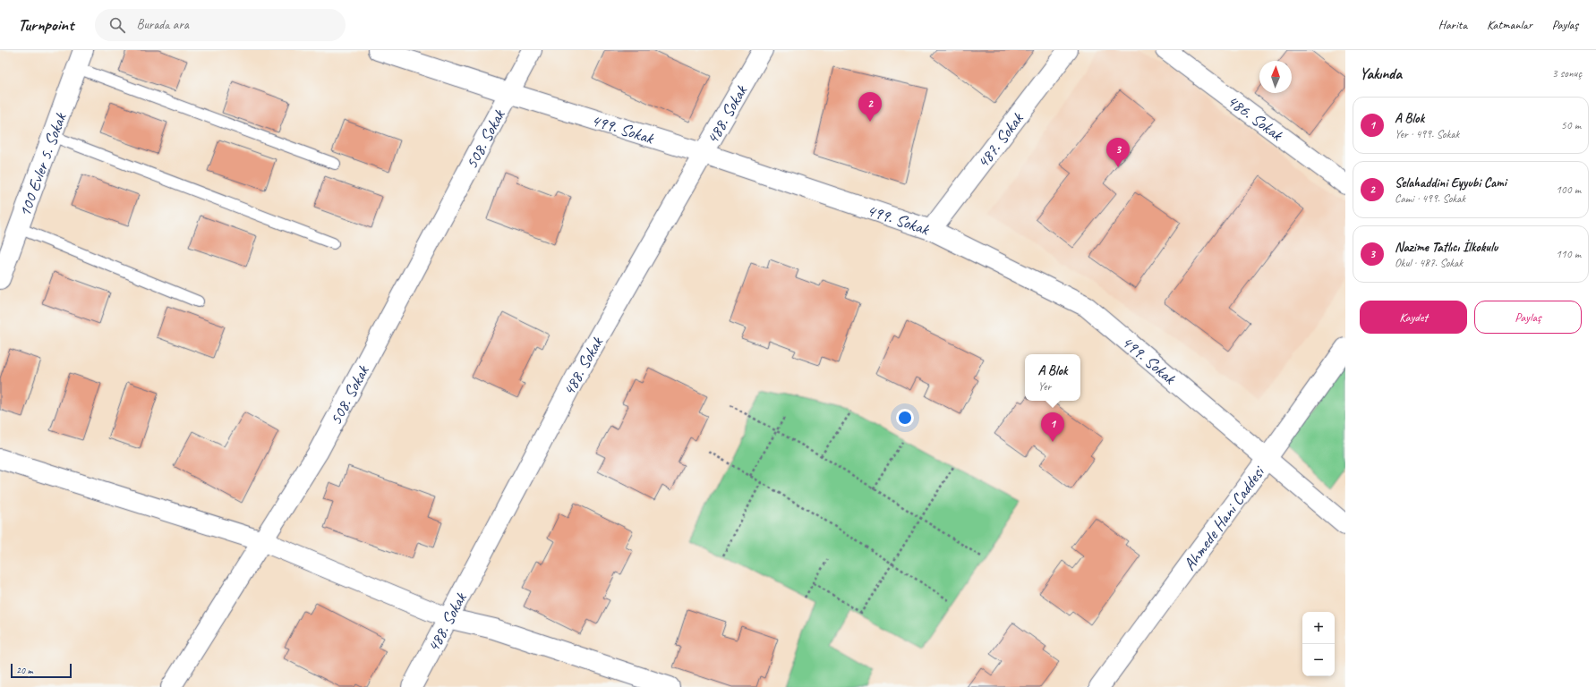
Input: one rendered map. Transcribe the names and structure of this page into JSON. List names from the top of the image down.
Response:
{
  "streets": {
    "street": [
      "488. Sokak",
      "486. Sokak",
      "499. Sokak",
      "508. Sokak",
      "487. Sokak",
      "100 Evler 5. Sokak",
      "Ahmede Hani Caddesi"
    ]
  },
  "crossings": [
    ["488. Sokak", "499. Sokak"],
    ["499. Sokak", "508. Sokak"],
    ["499. Sokak", "487. Sokak"],
    ["499. Sokak", "Ahmede Hani Caddesi"]
  ],
  "scale_bar": "20 m",
  "north": "top",
  "page": {
    "header": "Turnpoint",
    "search": "Burada ara",
    "nav": ["Harita", "Katmanlar", "Paylaş"],
    "heading": ["Yakında", "3 sonuç"],
    "pins": ["2", "3", "1"],
    "list": [
      {
        "mark": "1",
        "name": "A Blok",
        "note": "Yer · 499. Sokak",
        "value": "50 m"
      },
      {
        "mark": "2",
        "name": "Selahaddini Eyyubi Cami",
        "note": "Cami · 499. Sokak",
        "value": "100 m"
      },
      {
        "mark": "3",
        "name": "Nazime Tatlıcı İlkokulu",
        "note": "Okul · 487. Sokak",
        "value": "110 m"
      }
    ],
    "buttons": ["Kaydet", "Paylaş"],
    "popup": ["A Blok", "Yer"],
    "map_buttons": ["+", "−"],
    "scale": "20 m"
  }
}
